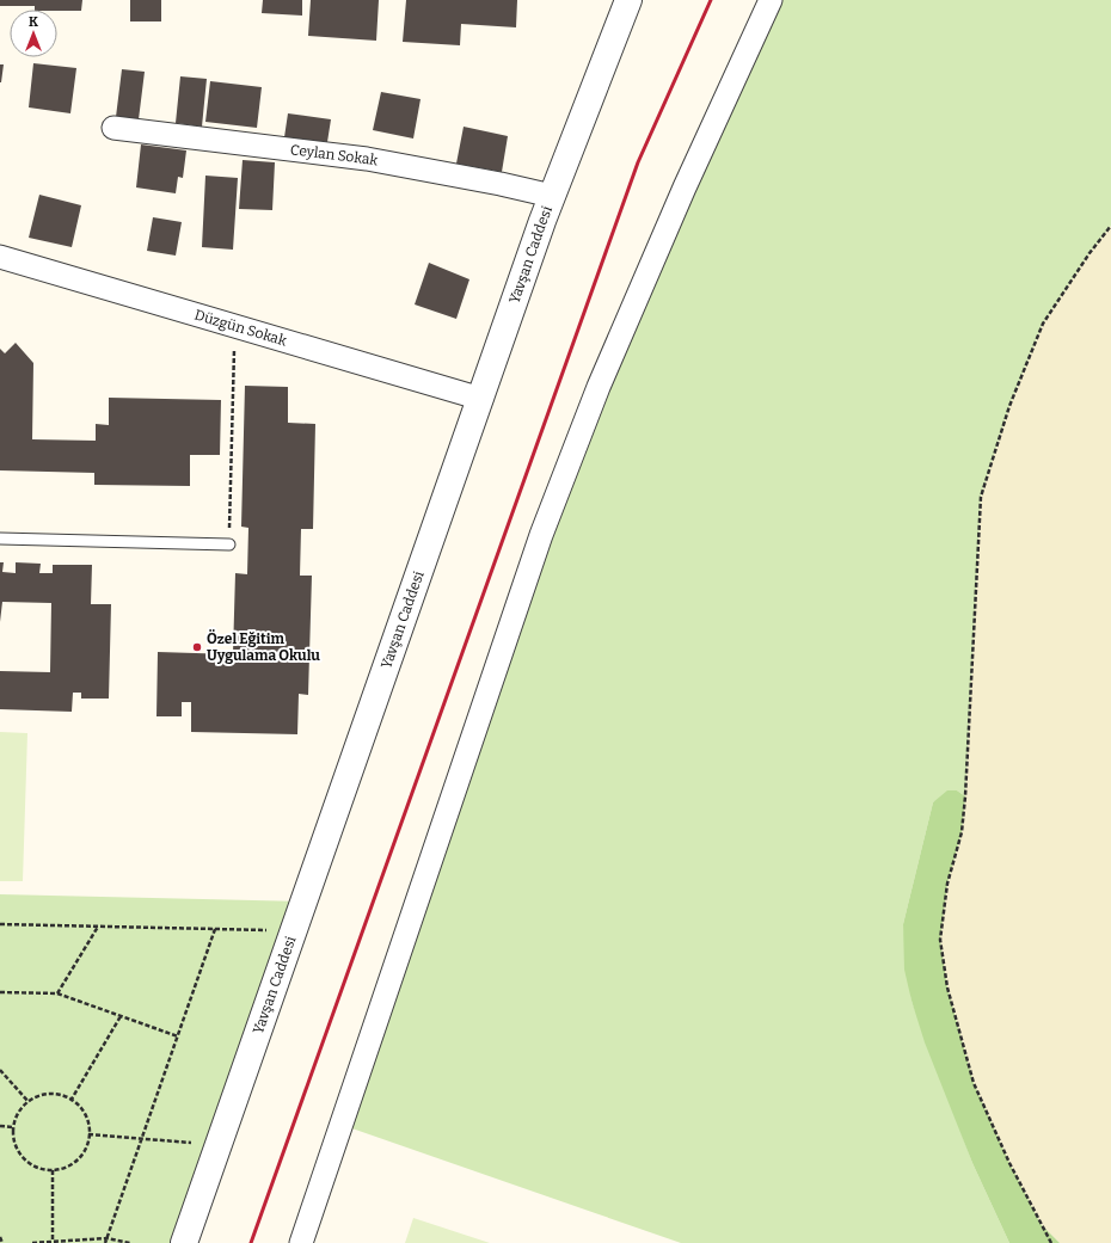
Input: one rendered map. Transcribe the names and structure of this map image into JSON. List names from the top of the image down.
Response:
{
  "streets": {
    "street": ["Ceylan Sokak", "Yavşan Caddesi", "Düzgün Sokak"]
  },
  "crossings": [
    ["Ceylan Sokak", "Yavşan Caddesi"],
    ["Yavşan Caddesi", "Düzgün Sokak"]
  ],
  "places": ["Özel Eğitim Uygulama Okulu"],
  "north": "top"
}
